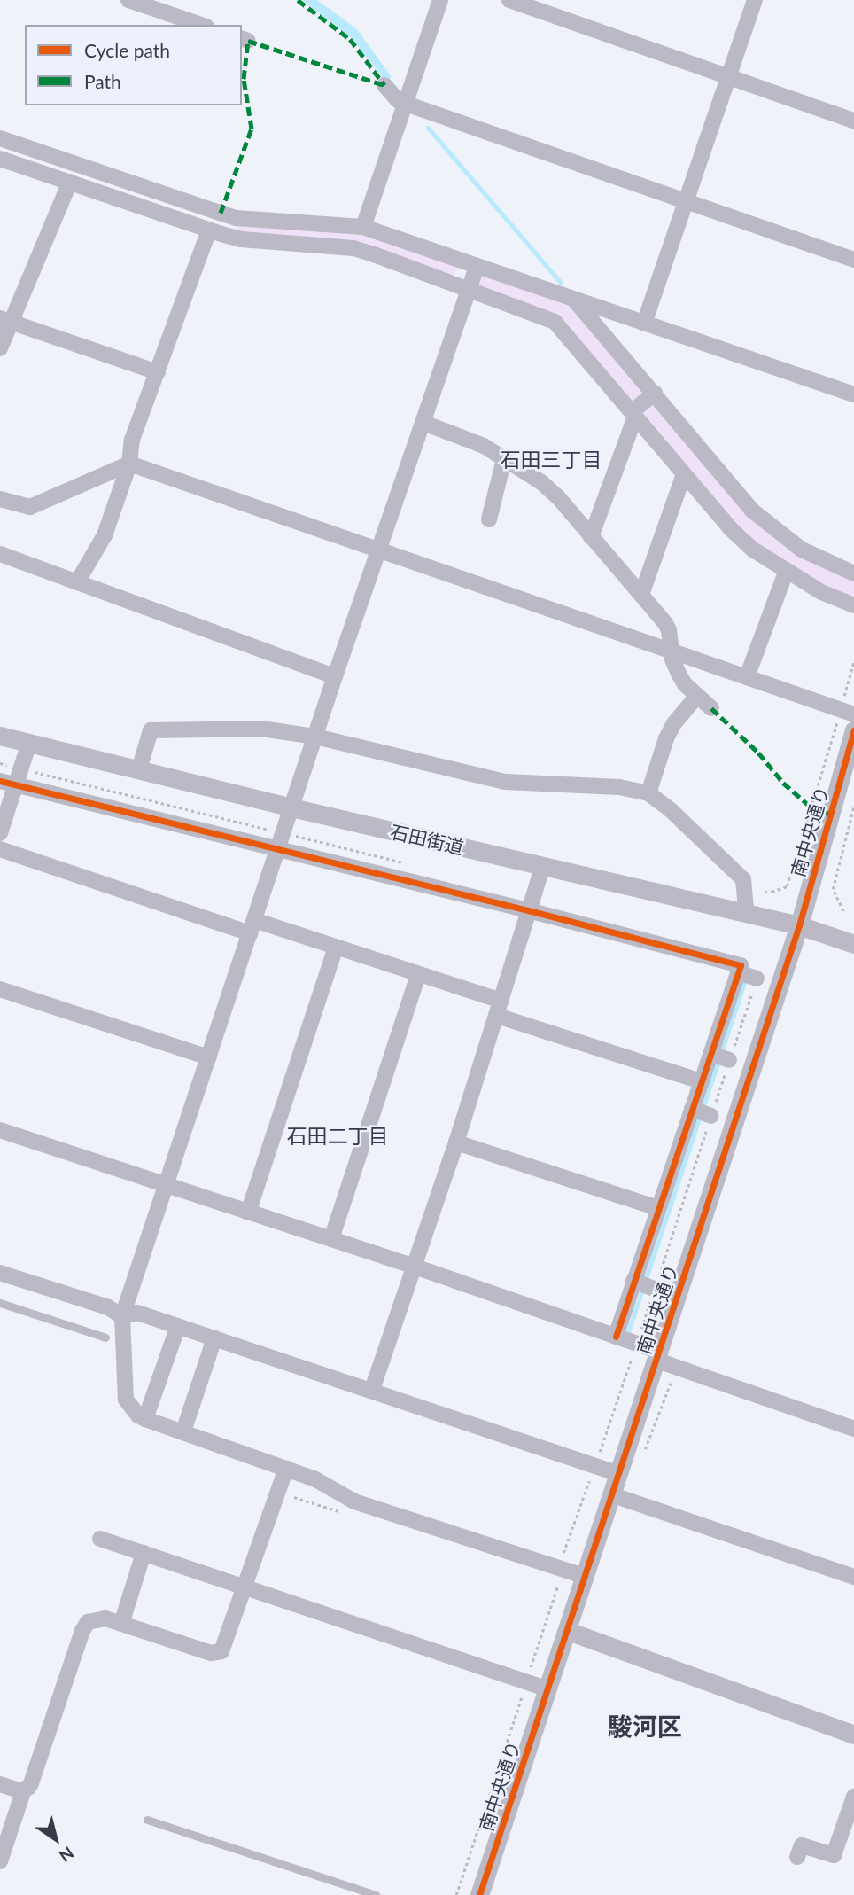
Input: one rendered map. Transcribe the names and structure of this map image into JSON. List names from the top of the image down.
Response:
{
  "streets": {
    "street": ["南中央通り", "石田街道"]
  },
  "crossings": [
    ["南中央通り", "石田街道"]
  ],
  "districts": ["石田三丁目", "石田二丁目", "駿河区"],
  "legend": ["Cycle path", "Path"],
  "north": "bottom right"
}
